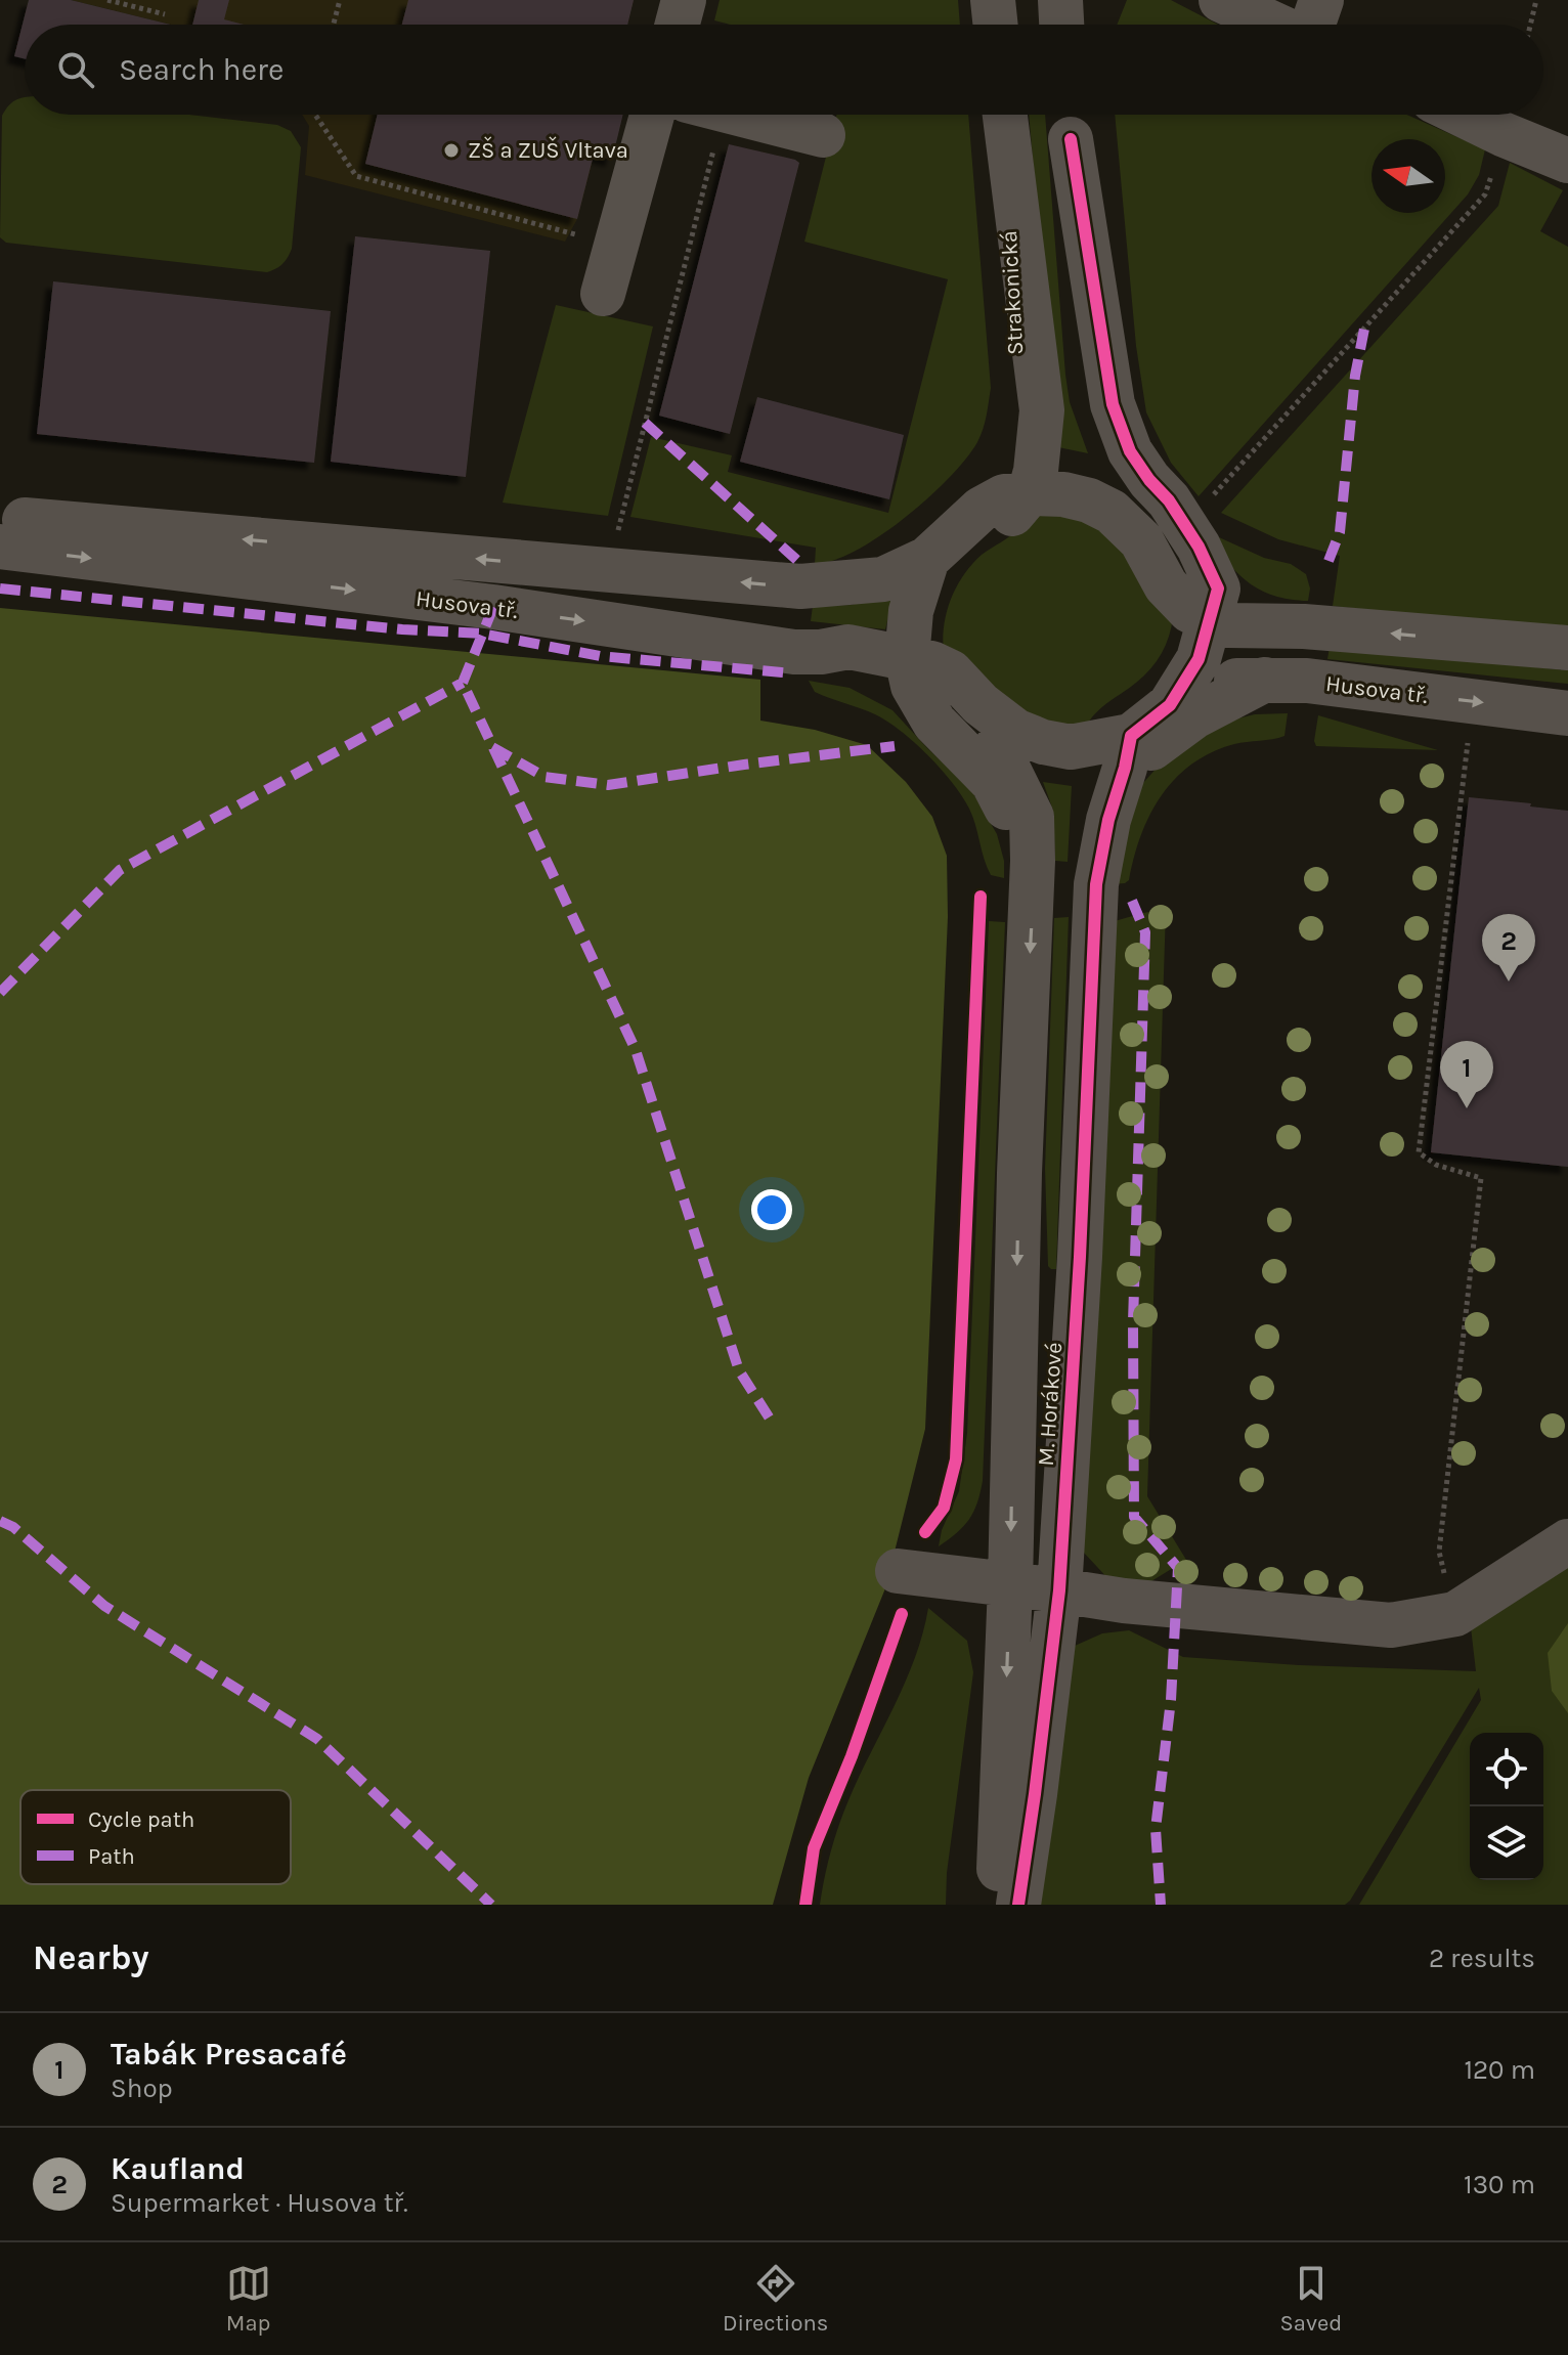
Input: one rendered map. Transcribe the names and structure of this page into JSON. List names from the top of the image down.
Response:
{
  "streets": {
    "street": ["Strakonická", "Husova tř.", "M. Horákové"]
  },
  "places": ["ZŠ a ZUŠ Vltava"],
  "legend": ["Cycle path", "Path"],
  "north": "left",
  "page": {
    "search": "Search here",
    "pins": ["2", "1"],
    "heading": ["Nearby", "2 results"],
    "list": [
      {
        "mark": "1",
        "name": "Tabák Presacafé",
        "note": "Shop",
        "value": "120 m"
      },
      {
        "mark": "2",
        "name": "Kaufland",
        "note": "Supermarket · Husova tř.",
        "value": "130 m"
      }
    ],
    "nav": ["Map", "Directions", "Saved"]
  }
}
